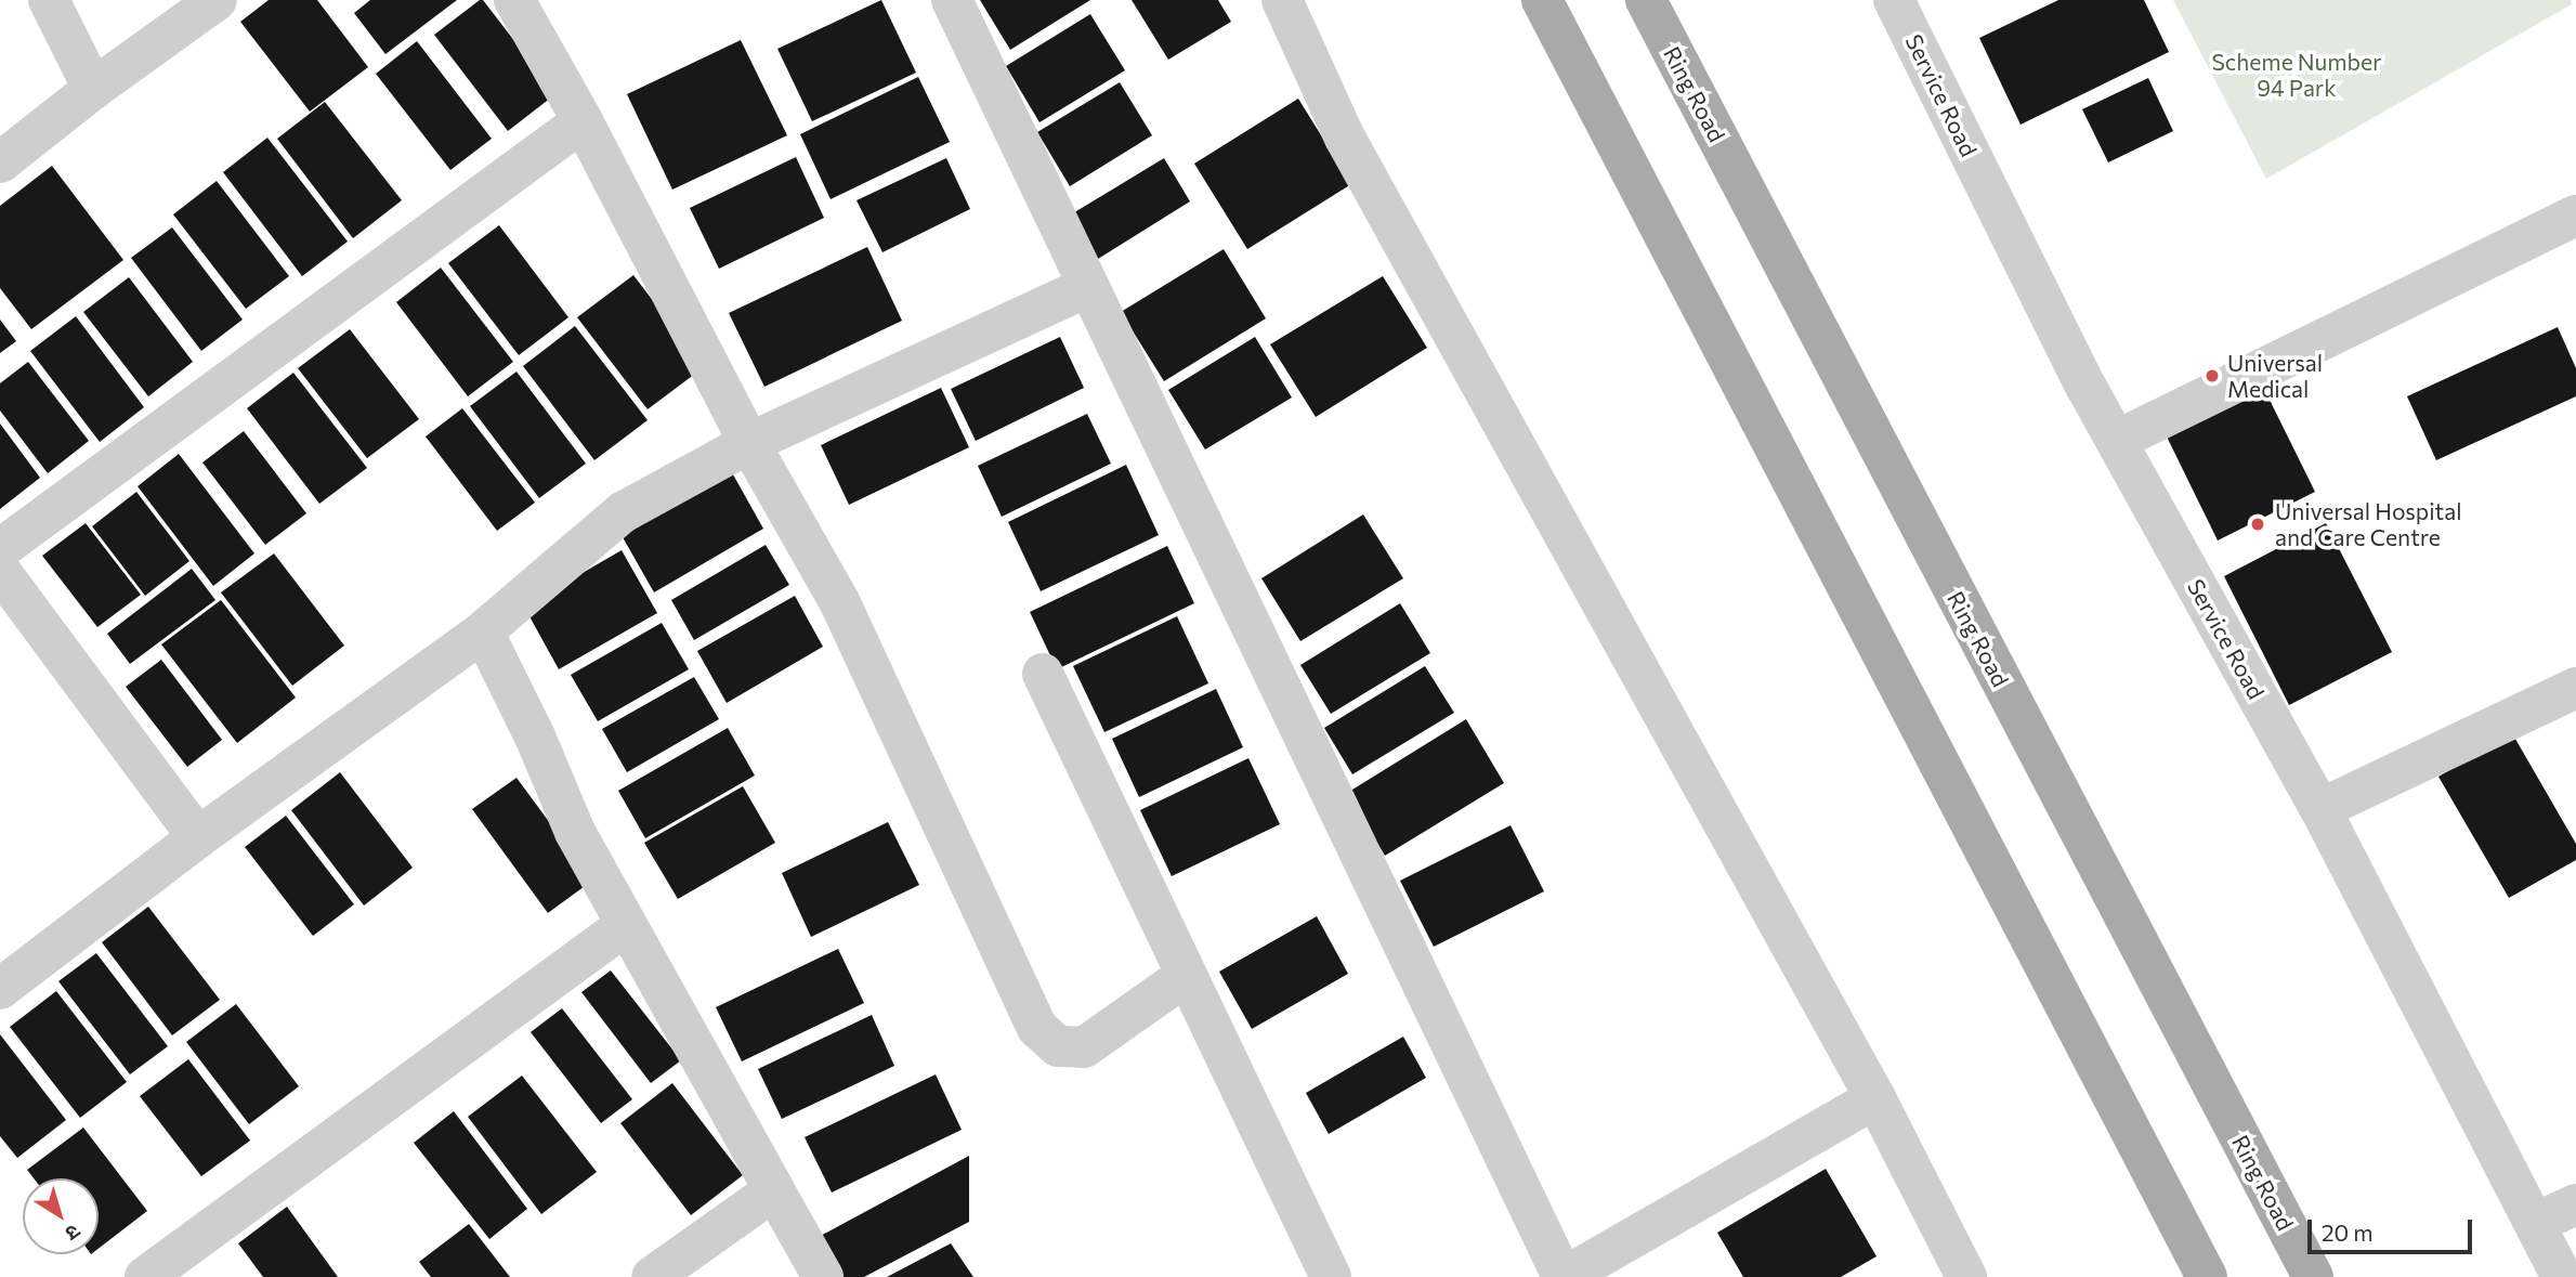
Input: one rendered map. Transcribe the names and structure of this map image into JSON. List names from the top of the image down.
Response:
{
  "streets": {
    "main road": ["Ring Road"],
    "street": ["Service Road"]
  },
  "parks": ["Scheme Number 94 Park"],
  "places": ["Universal Medical", "Universal Hospital and Care Centre"],
  "scale_bar": "20 m",
  "north": "bottom right"
}
